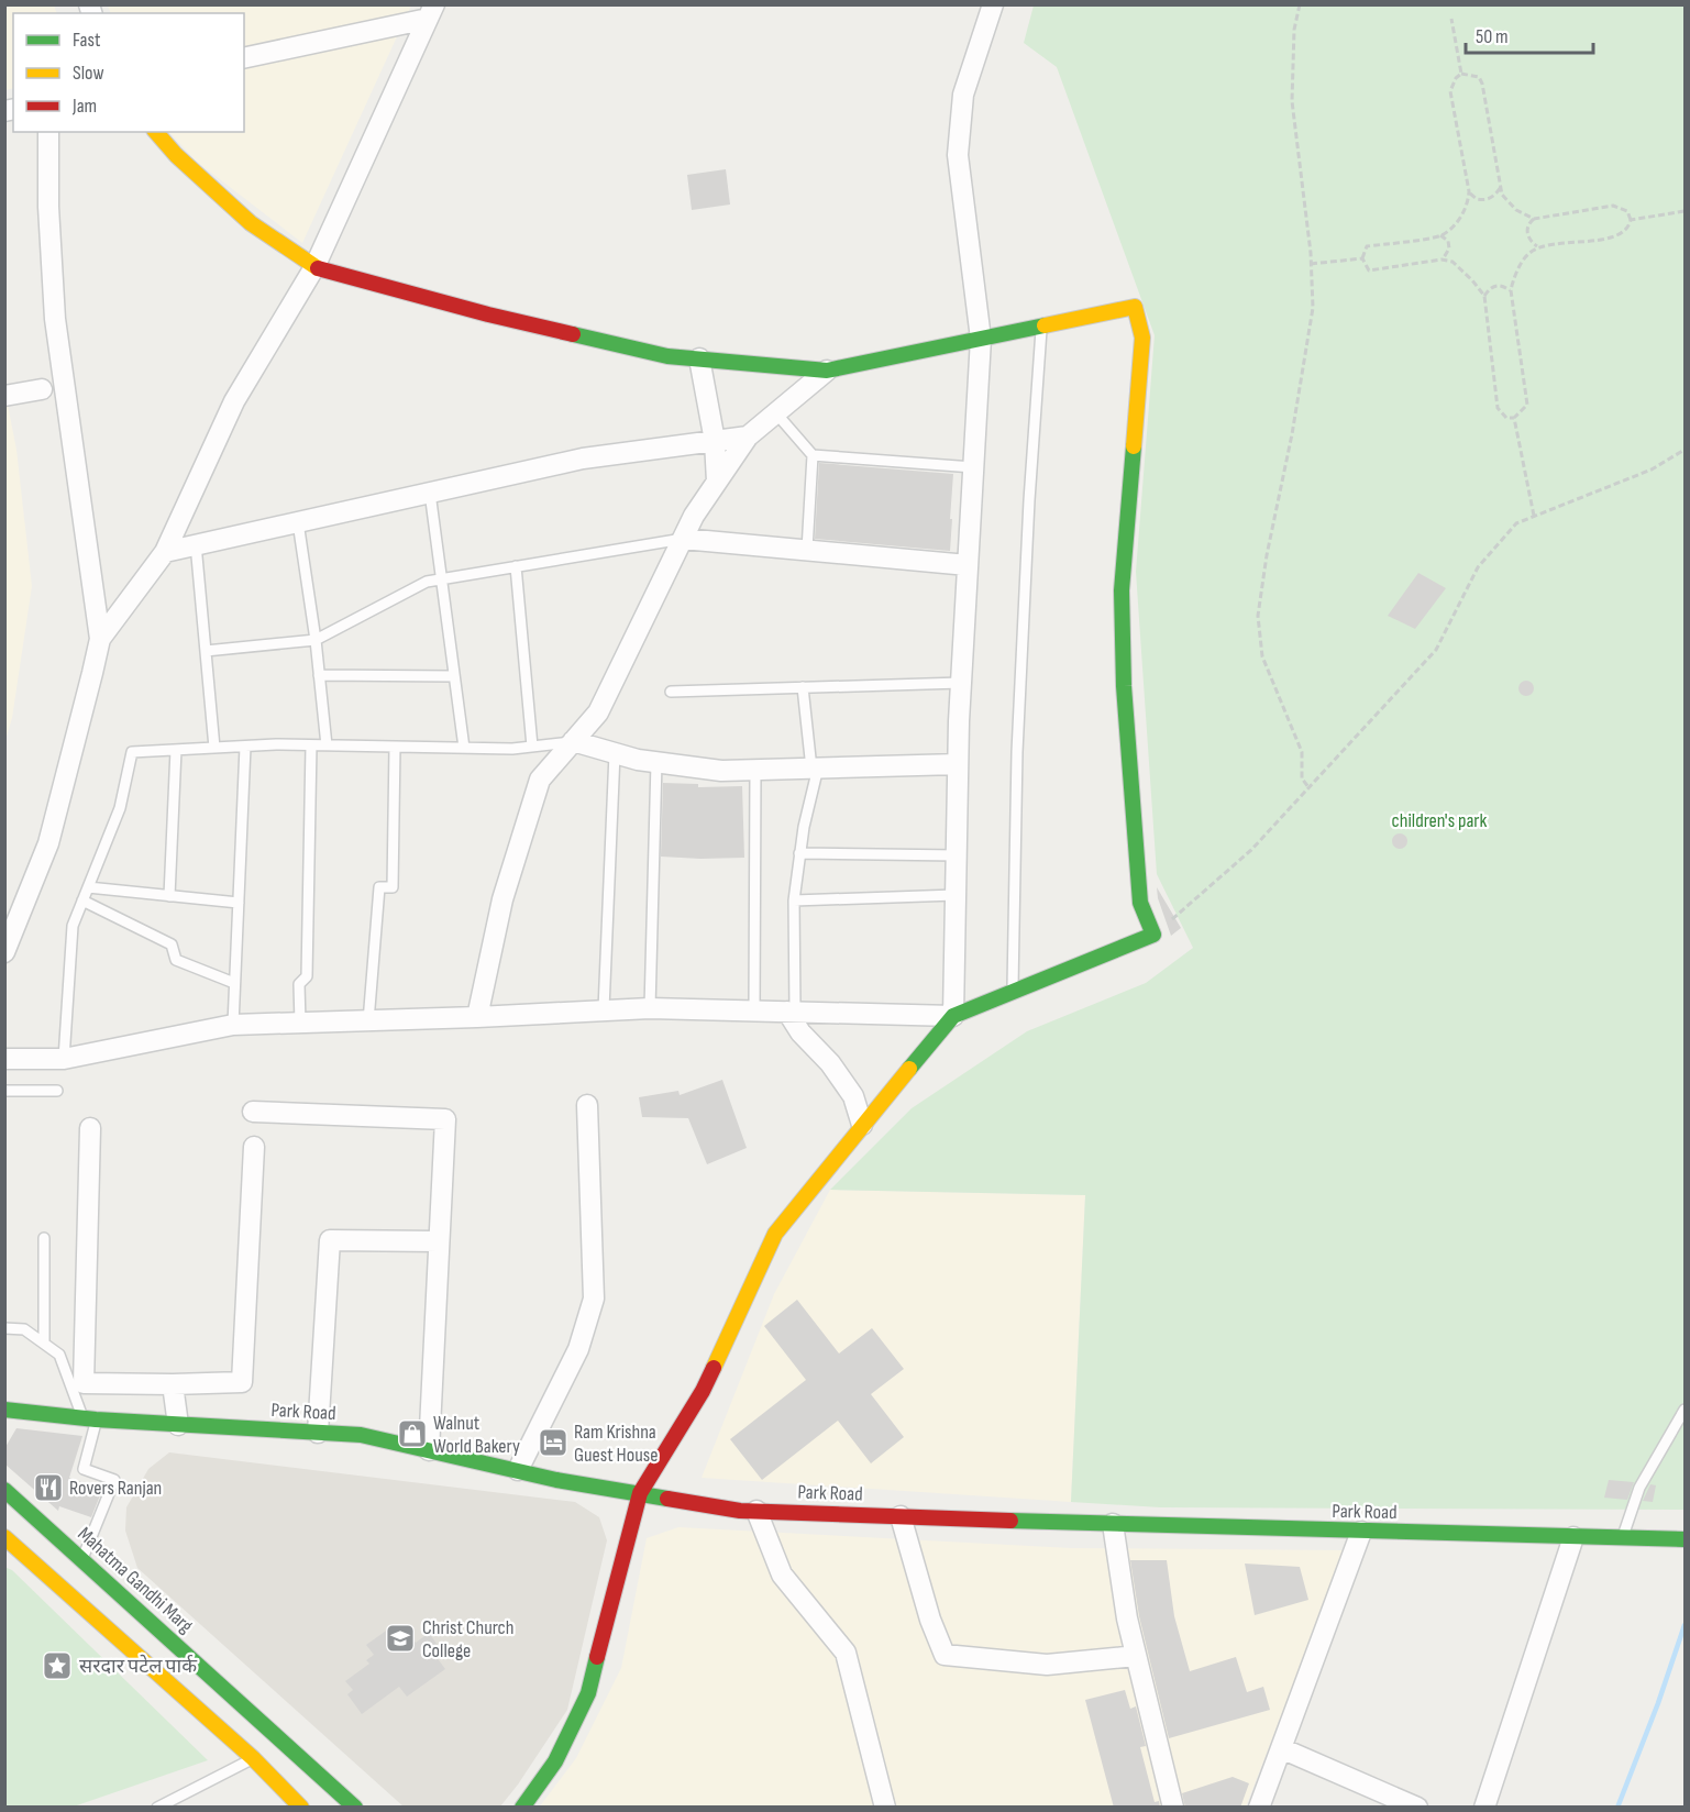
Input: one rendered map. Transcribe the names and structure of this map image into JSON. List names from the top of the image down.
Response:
{
  "streets": {
    "street": ["Park Road", "Mahatma Gandhi Marg"]
  },
  "parks": ["children's park"],
  "places": {
    "shop": ["Walnut World Bakery"],
    "hotel": ["Ram Krishna Guest House"],
    "restaurant": ["Rovers Ranjan"],
    "school or university": ["Christ Church College"],
    "place": ["सरदार पटेल पार्क"]
  },
  "legend": ["Fast", "Slow", "Jam"],
  "scale_bar": "50 m"
}
